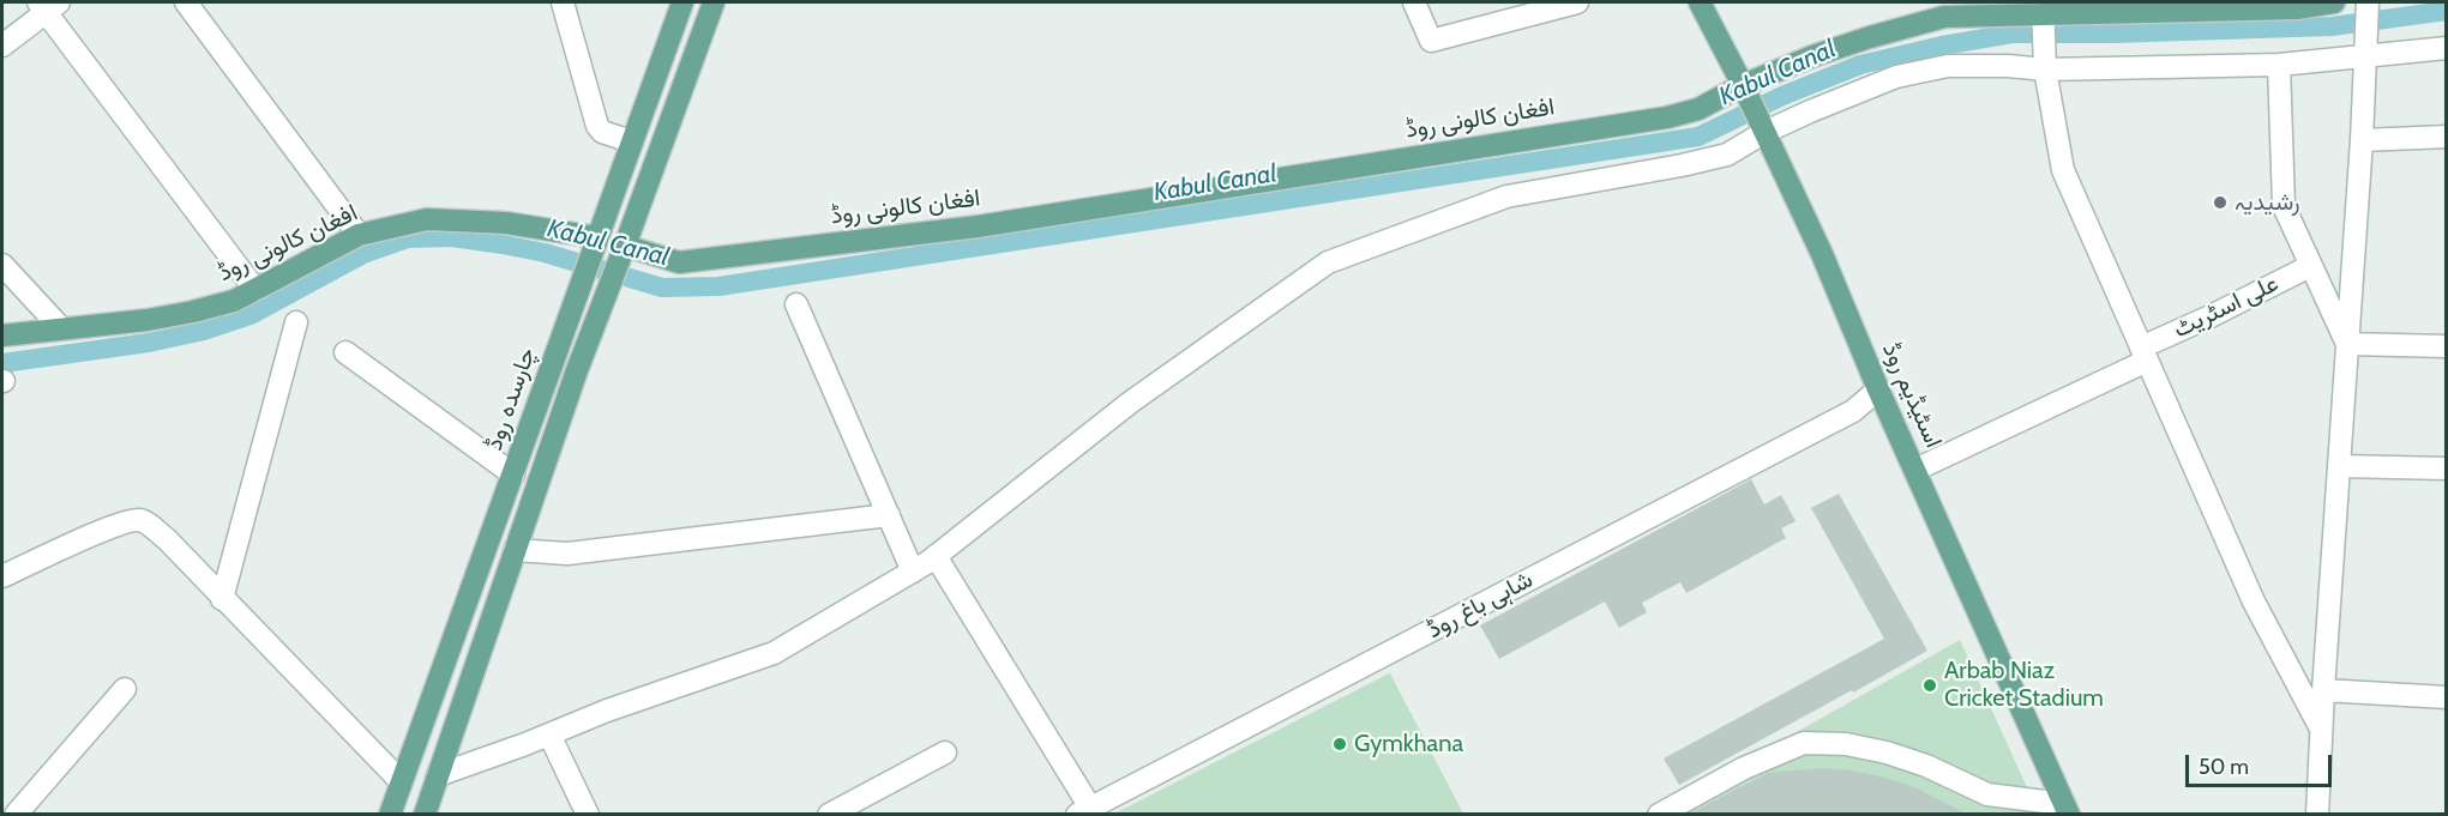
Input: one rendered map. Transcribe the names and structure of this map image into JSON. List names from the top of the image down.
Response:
{
  "streets": {
    "main road": ["افغان کالونی روڈ", "اسٹیڈیم روڈ", "چارسدہ روڈ"],
    "street": ["علی اسٹریٹ", "شاہی باغ روڈ"]
  },
  "crossings": [
    ["افغان کالونی روڈ", "اسٹیڈیم روڈ"],
    ["افغان کالونی روڈ", "چارسدہ روڈ"],
    ["علی اسٹریٹ", "اسٹیڈیم روڈ"],
    ["اسٹیڈیم روڈ", "شاہی باغ روڈ"]
  ],
  "water": ["Kabul Canal"],
  "places": ["رشیدیہ", "Arbab Niaz Cricket Stadium", "Gymkhana"],
  "scale_bar": "50 m"
}
